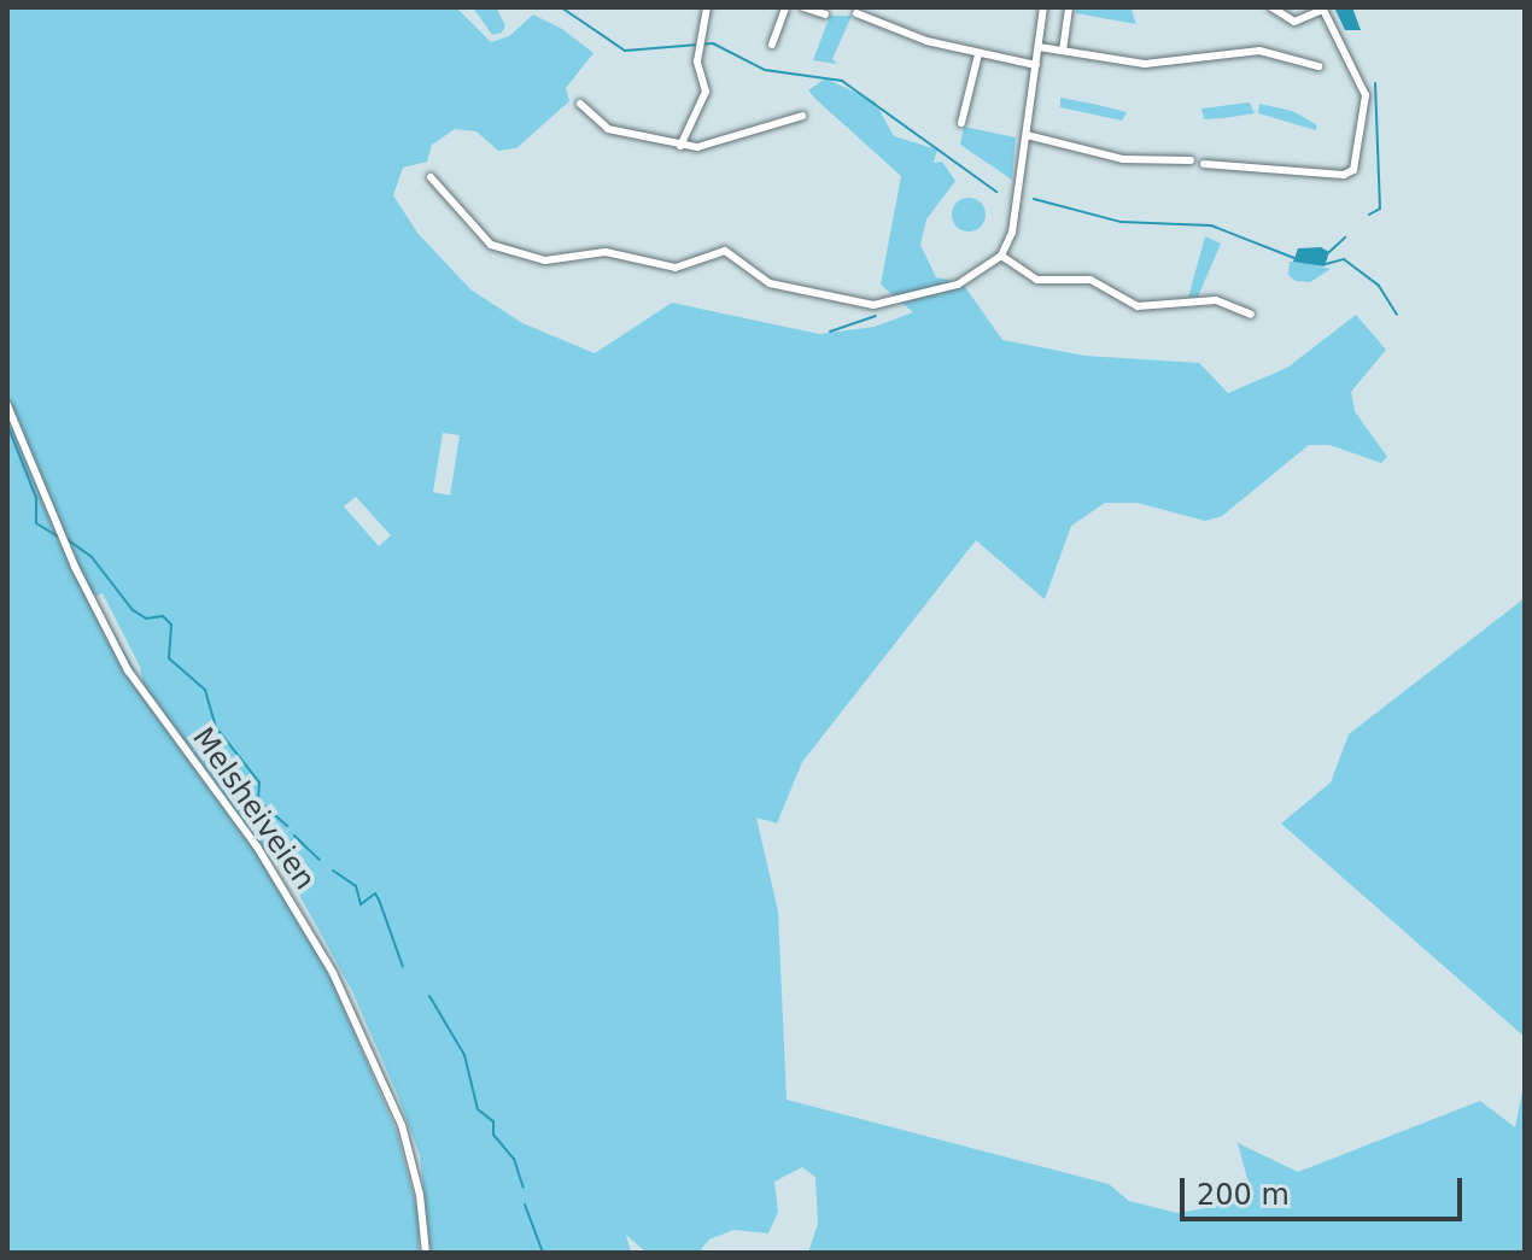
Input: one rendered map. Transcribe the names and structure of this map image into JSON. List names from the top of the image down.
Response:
{
  "streets": {
    "street": ["Melsheiveien"]
  },
  "scale_bar": "200 m"
}
